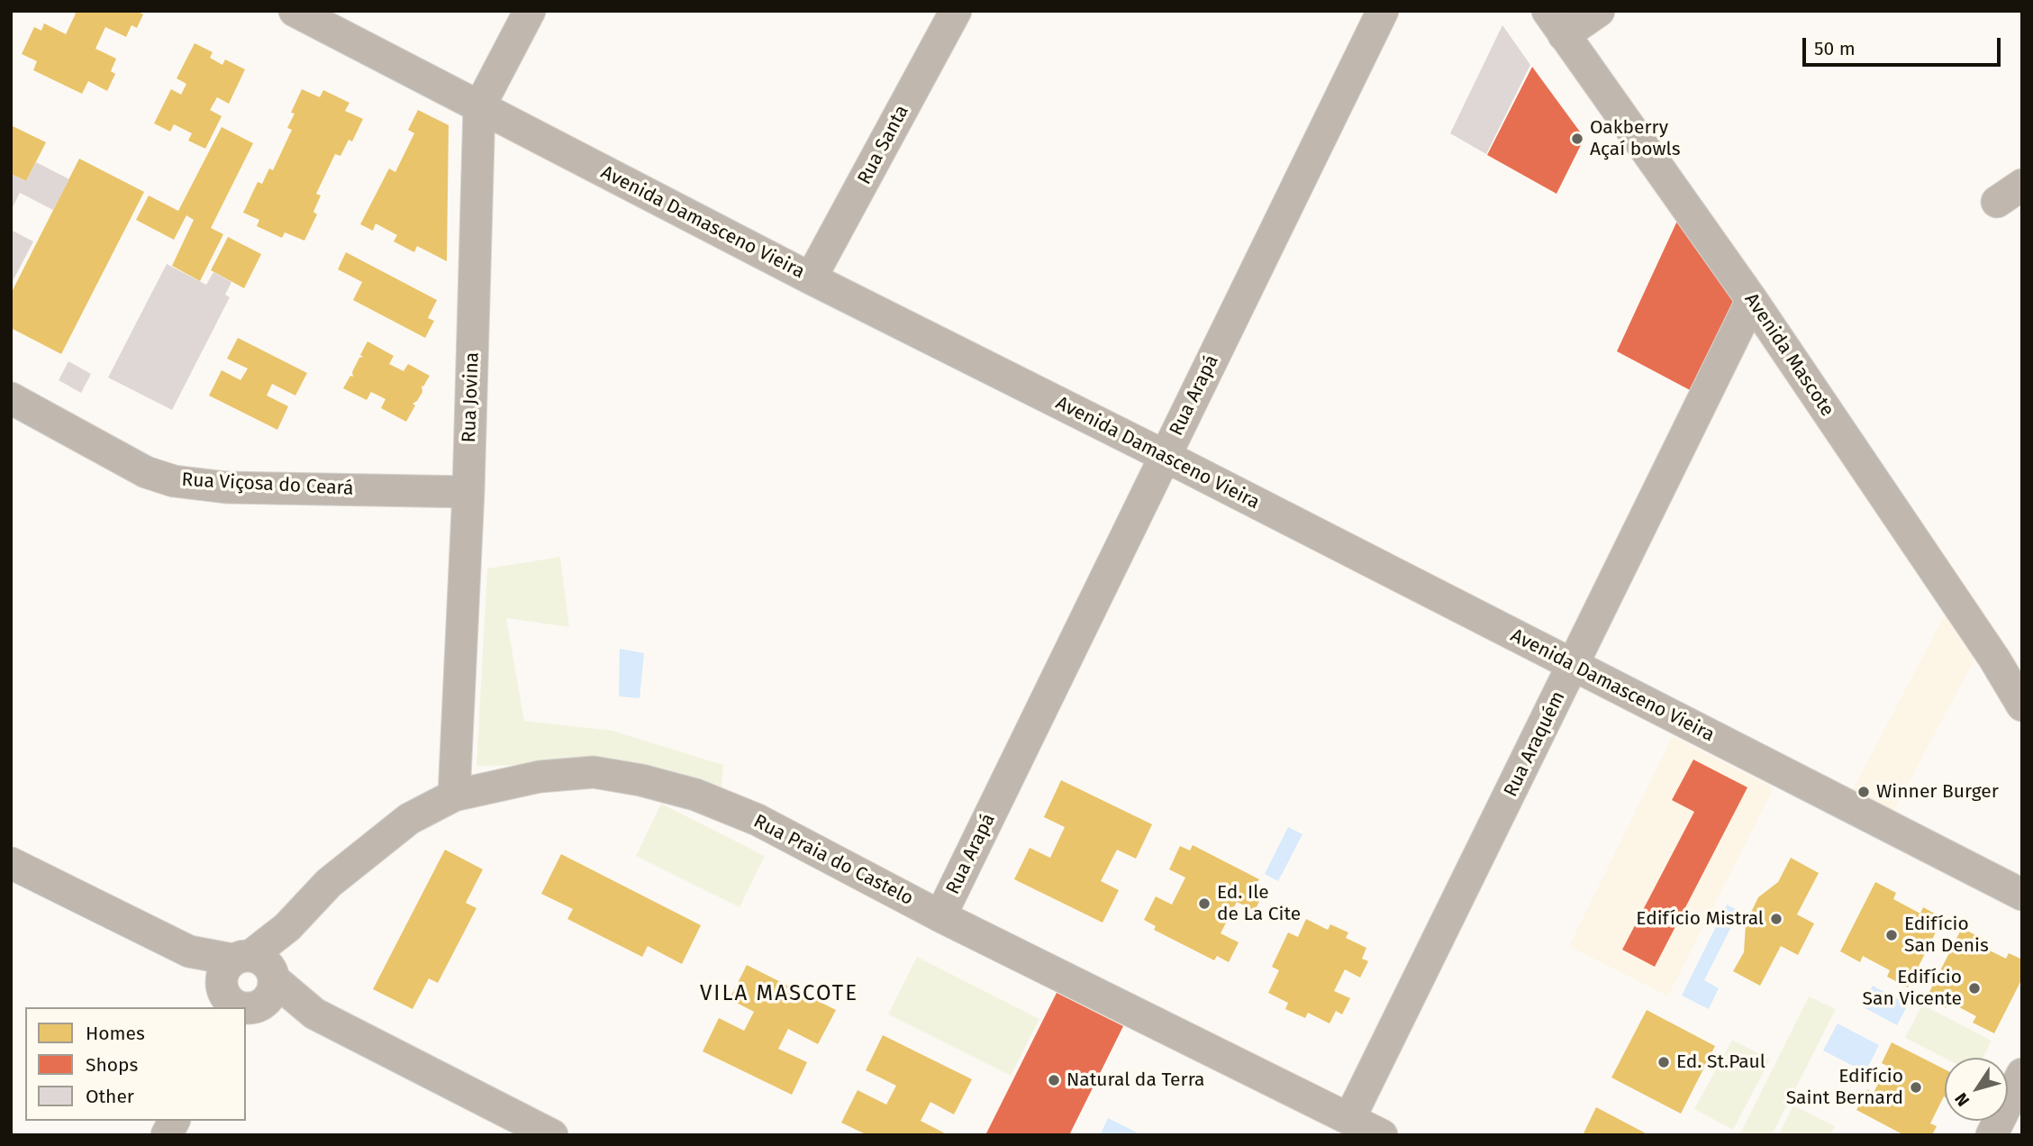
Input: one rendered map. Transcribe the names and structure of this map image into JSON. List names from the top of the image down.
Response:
{
  "streets": {
    "street": [
      "Rua Santa",
      "Avenida Damasceno Vieira",
      "Avenida Mascote",
      "Rua Arapá",
      "Rua Jovina",
      "Rua Viçosa do Ceará",
      "Rua Araquém",
      "Rua Praia do Castelo"
    ]
  },
  "crossings": [
    ["Rua Santa", "Avenida Damasceno Vieira"],
    ["Avenida Damasceno Vieira", "Rua Arapá"],
    ["Avenida Damasceno Vieira", "Rua Jovina"],
    ["Avenida Damasceno Vieira", "Rua Araquém"],
    ["Avenida Mascote", "Rua Araquém"],
    ["Rua Arapá", "Rua Praia do Castelo"],
    ["Rua Jovina", "Rua Viçosa do Ceará"],
    ["Rua Jovina", "Rua Praia do Castelo"],
    ["Rua Araquém", "Rua Praia do Castelo"]
  ],
  "districts": ["VILA MASCOTE"],
  "places": [
    "Oakberry Açaí bowls",
    "Winner Burger",
    "Ed. Ile de La Cite",
    "Edifício Mistral",
    "Edifício San Denis",
    "Edifício San Vicente",
    "Ed. St.Paul",
    "Natural da Terra",
    "Edifício Saint Bernard"
  ],
  "legend": ["Homes", "Shops", "Other"],
  "scale_bar": "50 m",
  "north": "bottom left"
}
